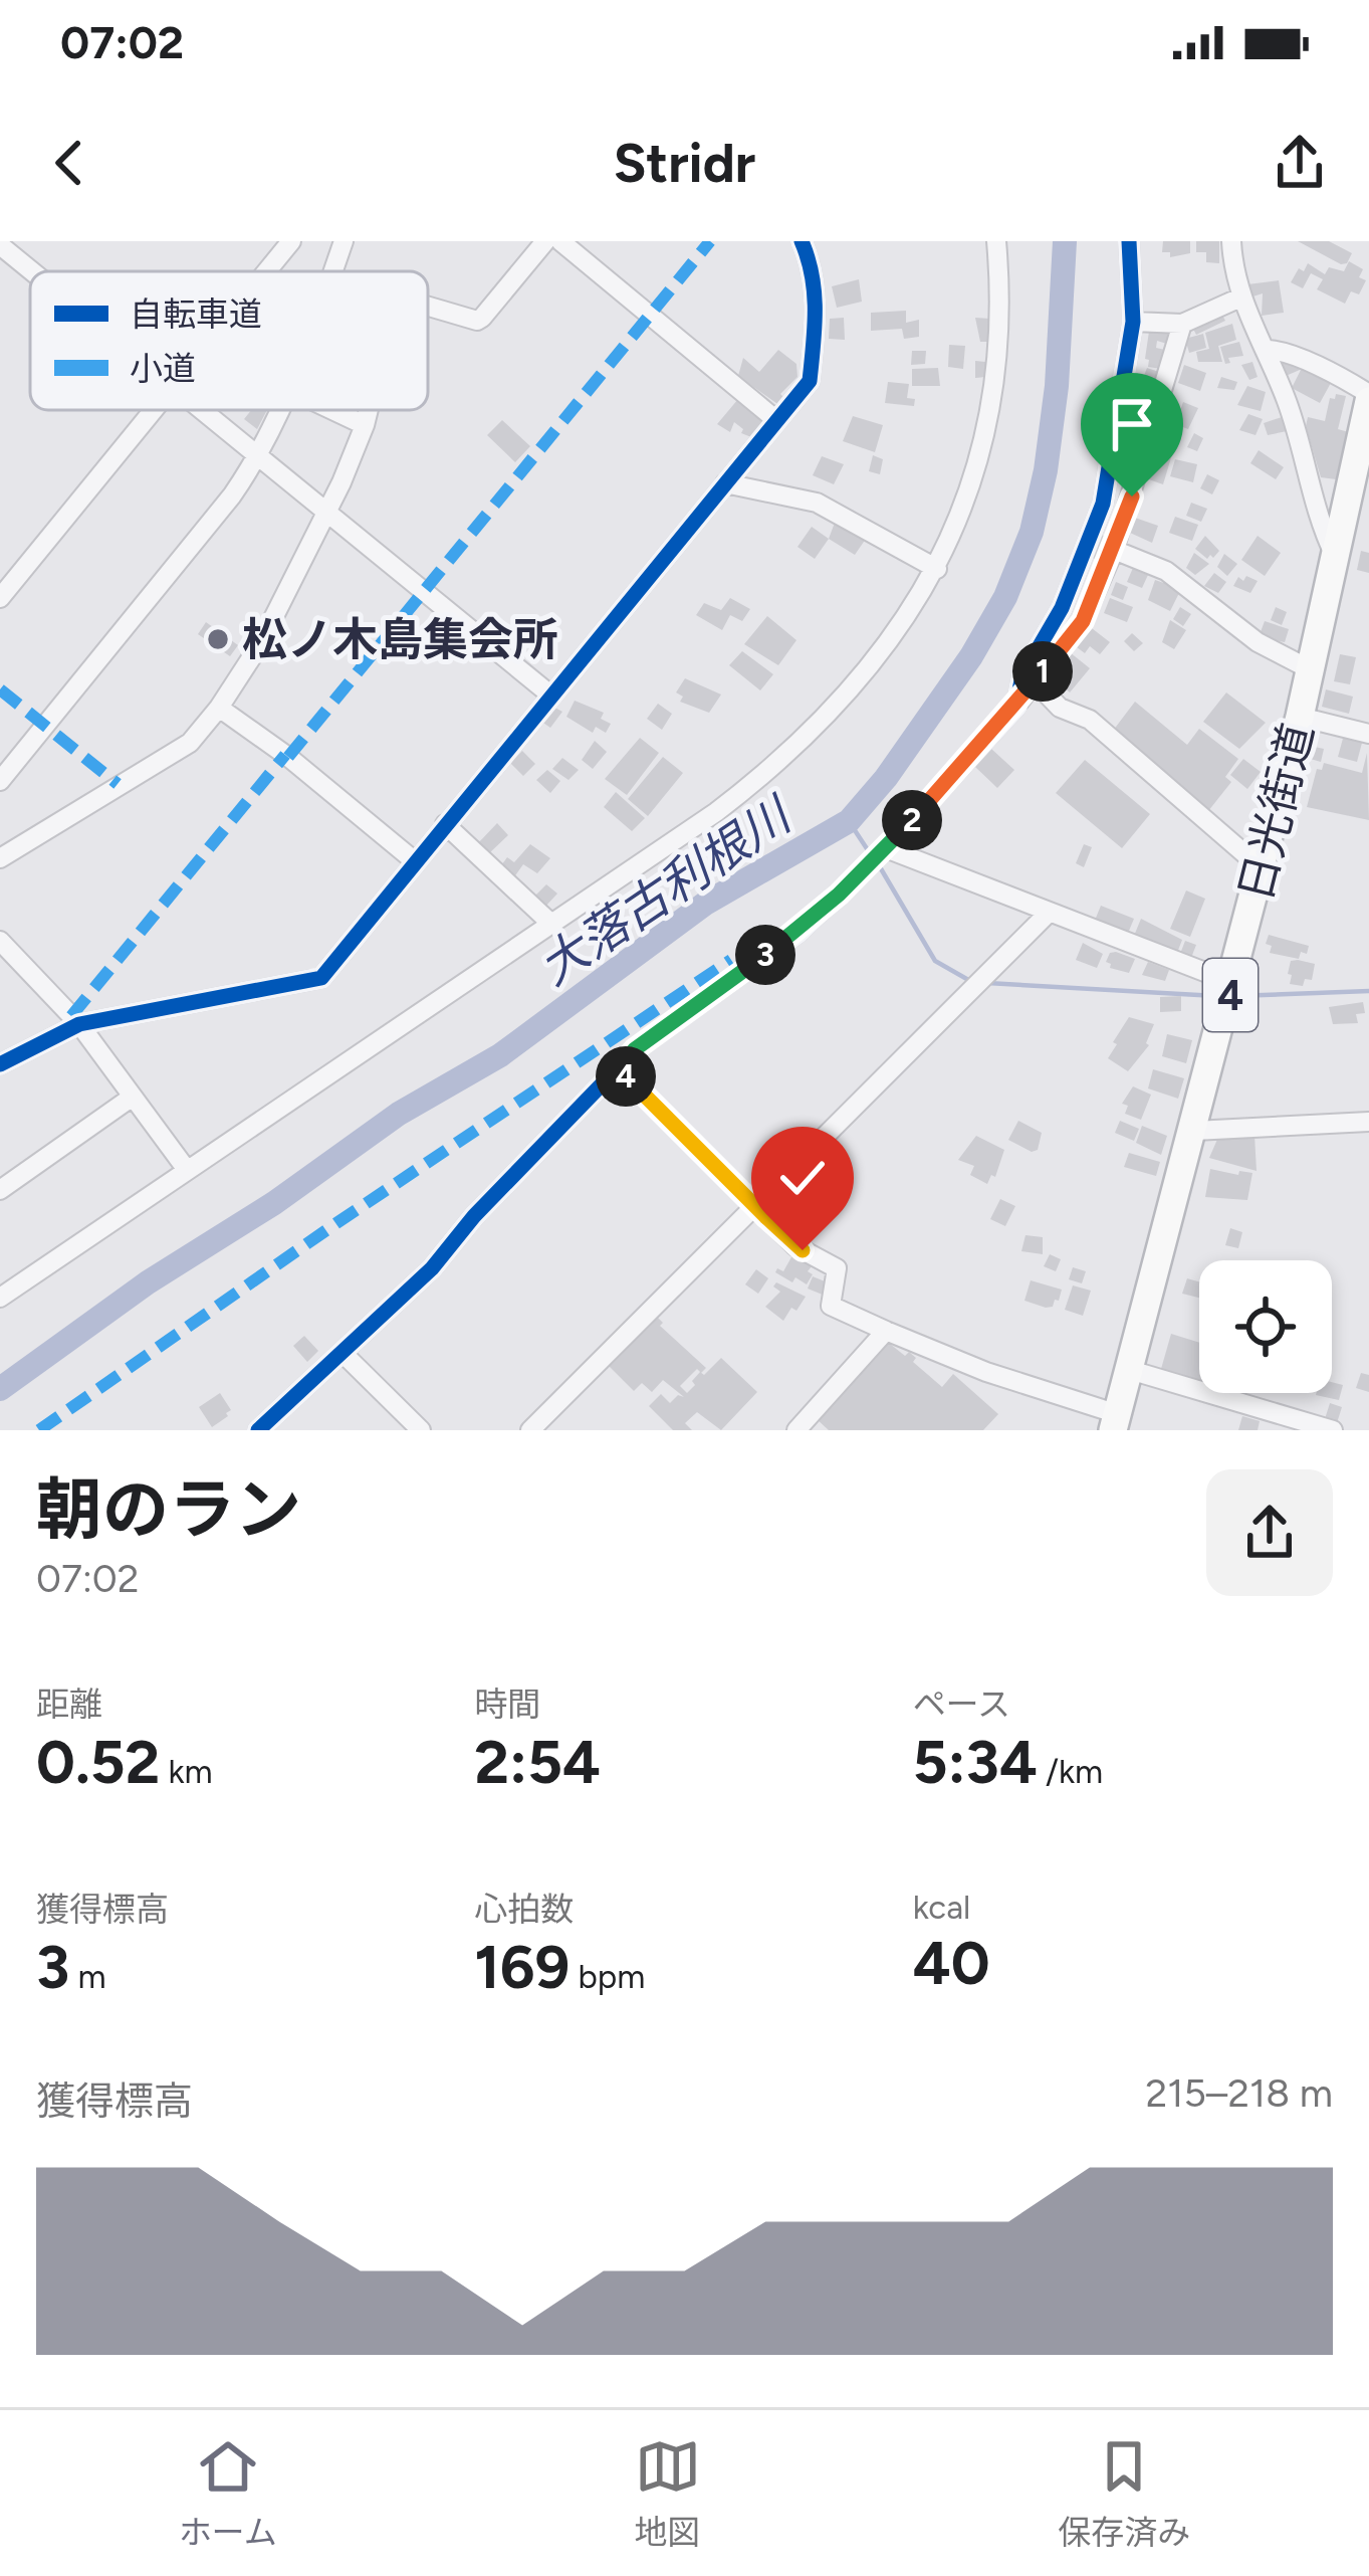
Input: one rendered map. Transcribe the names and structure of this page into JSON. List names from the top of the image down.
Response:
{
  "streets": {
    "highway": ["日光街道", "4"]
  },
  "water": ["大落古利根川"],
  "places": ["松ノ木島集会所"],
  "legend": ["自転車道", "小道"],
  "page": {
    "status": "07:02",
    "header": "Stridr",
    "pins": [
      "1",
      "2",
      "3",
      "4"
    ],
    "heading": ["朝のラン", "07:02"],
    "stats": [
      ["距離", "0.52 km"],
      ["時間", "2:54"],
      ["ペース", "5:34 /km"],
      ["獲得標高", "3 m"],
      ["心拍数", "169 bpm"],
      ["kcal", "40"]
    ],
    "chart": ["獲得標高", "215–218 m"],
    "tabs": ["ホーム", "地図", "保存済み"]
  }
}
